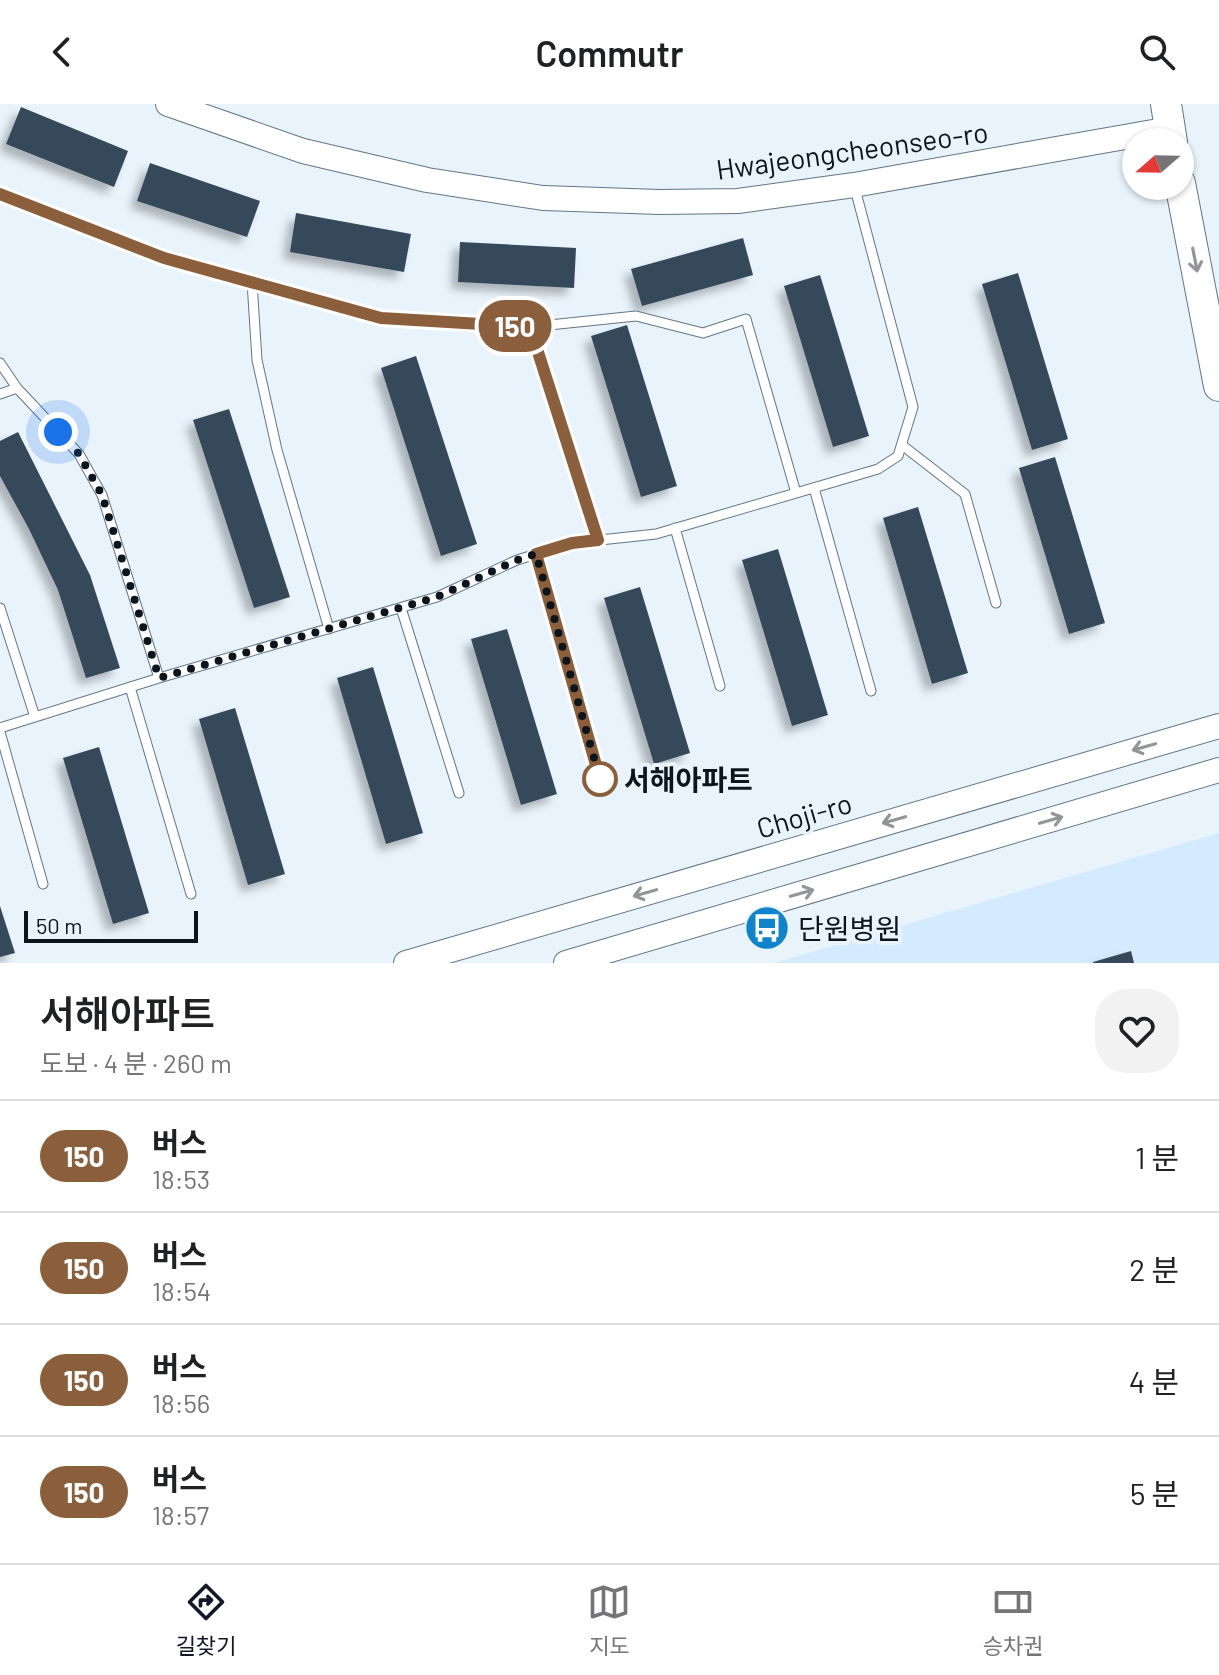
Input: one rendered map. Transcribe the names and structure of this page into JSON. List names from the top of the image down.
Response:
{
  "streets": {
    "street": ["Hwajeongcheonseo-ro", "Choji-ro"]
  },
  "places": {
    "other": ["서해아파트"],
    "bus stop": ["단원병원"]
  },
  "lines": ["bus line 150"],
  "scale_bar": "50 m",
  "north": "left",
  "page": {
    "header": "Commutr",
    "on_map": "150",
    "scale": "50 m",
    "heading": ["서해아파트", "도보 · 4 분 · 260 m"],
    "list": [
      {
        "mark": "150",
        "name": "버스",
        "note": "18:53",
        "value": "1 분"
      },
      {
        "mark": "150",
        "name": "버스",
        "note": "18:54",
        "value": "2 분"
      },
      {
        "mark": "150",
        "name": "버스",
        "note": "18:56",
        "value": "4 분"
      },
      {
        "mark": "150",
        "name": "버스",
        "note": "18:57",
        "value": "5 분"
      }
    ],
    "tabs": ["길찾기", "지도", "승차권"]
  }
}
